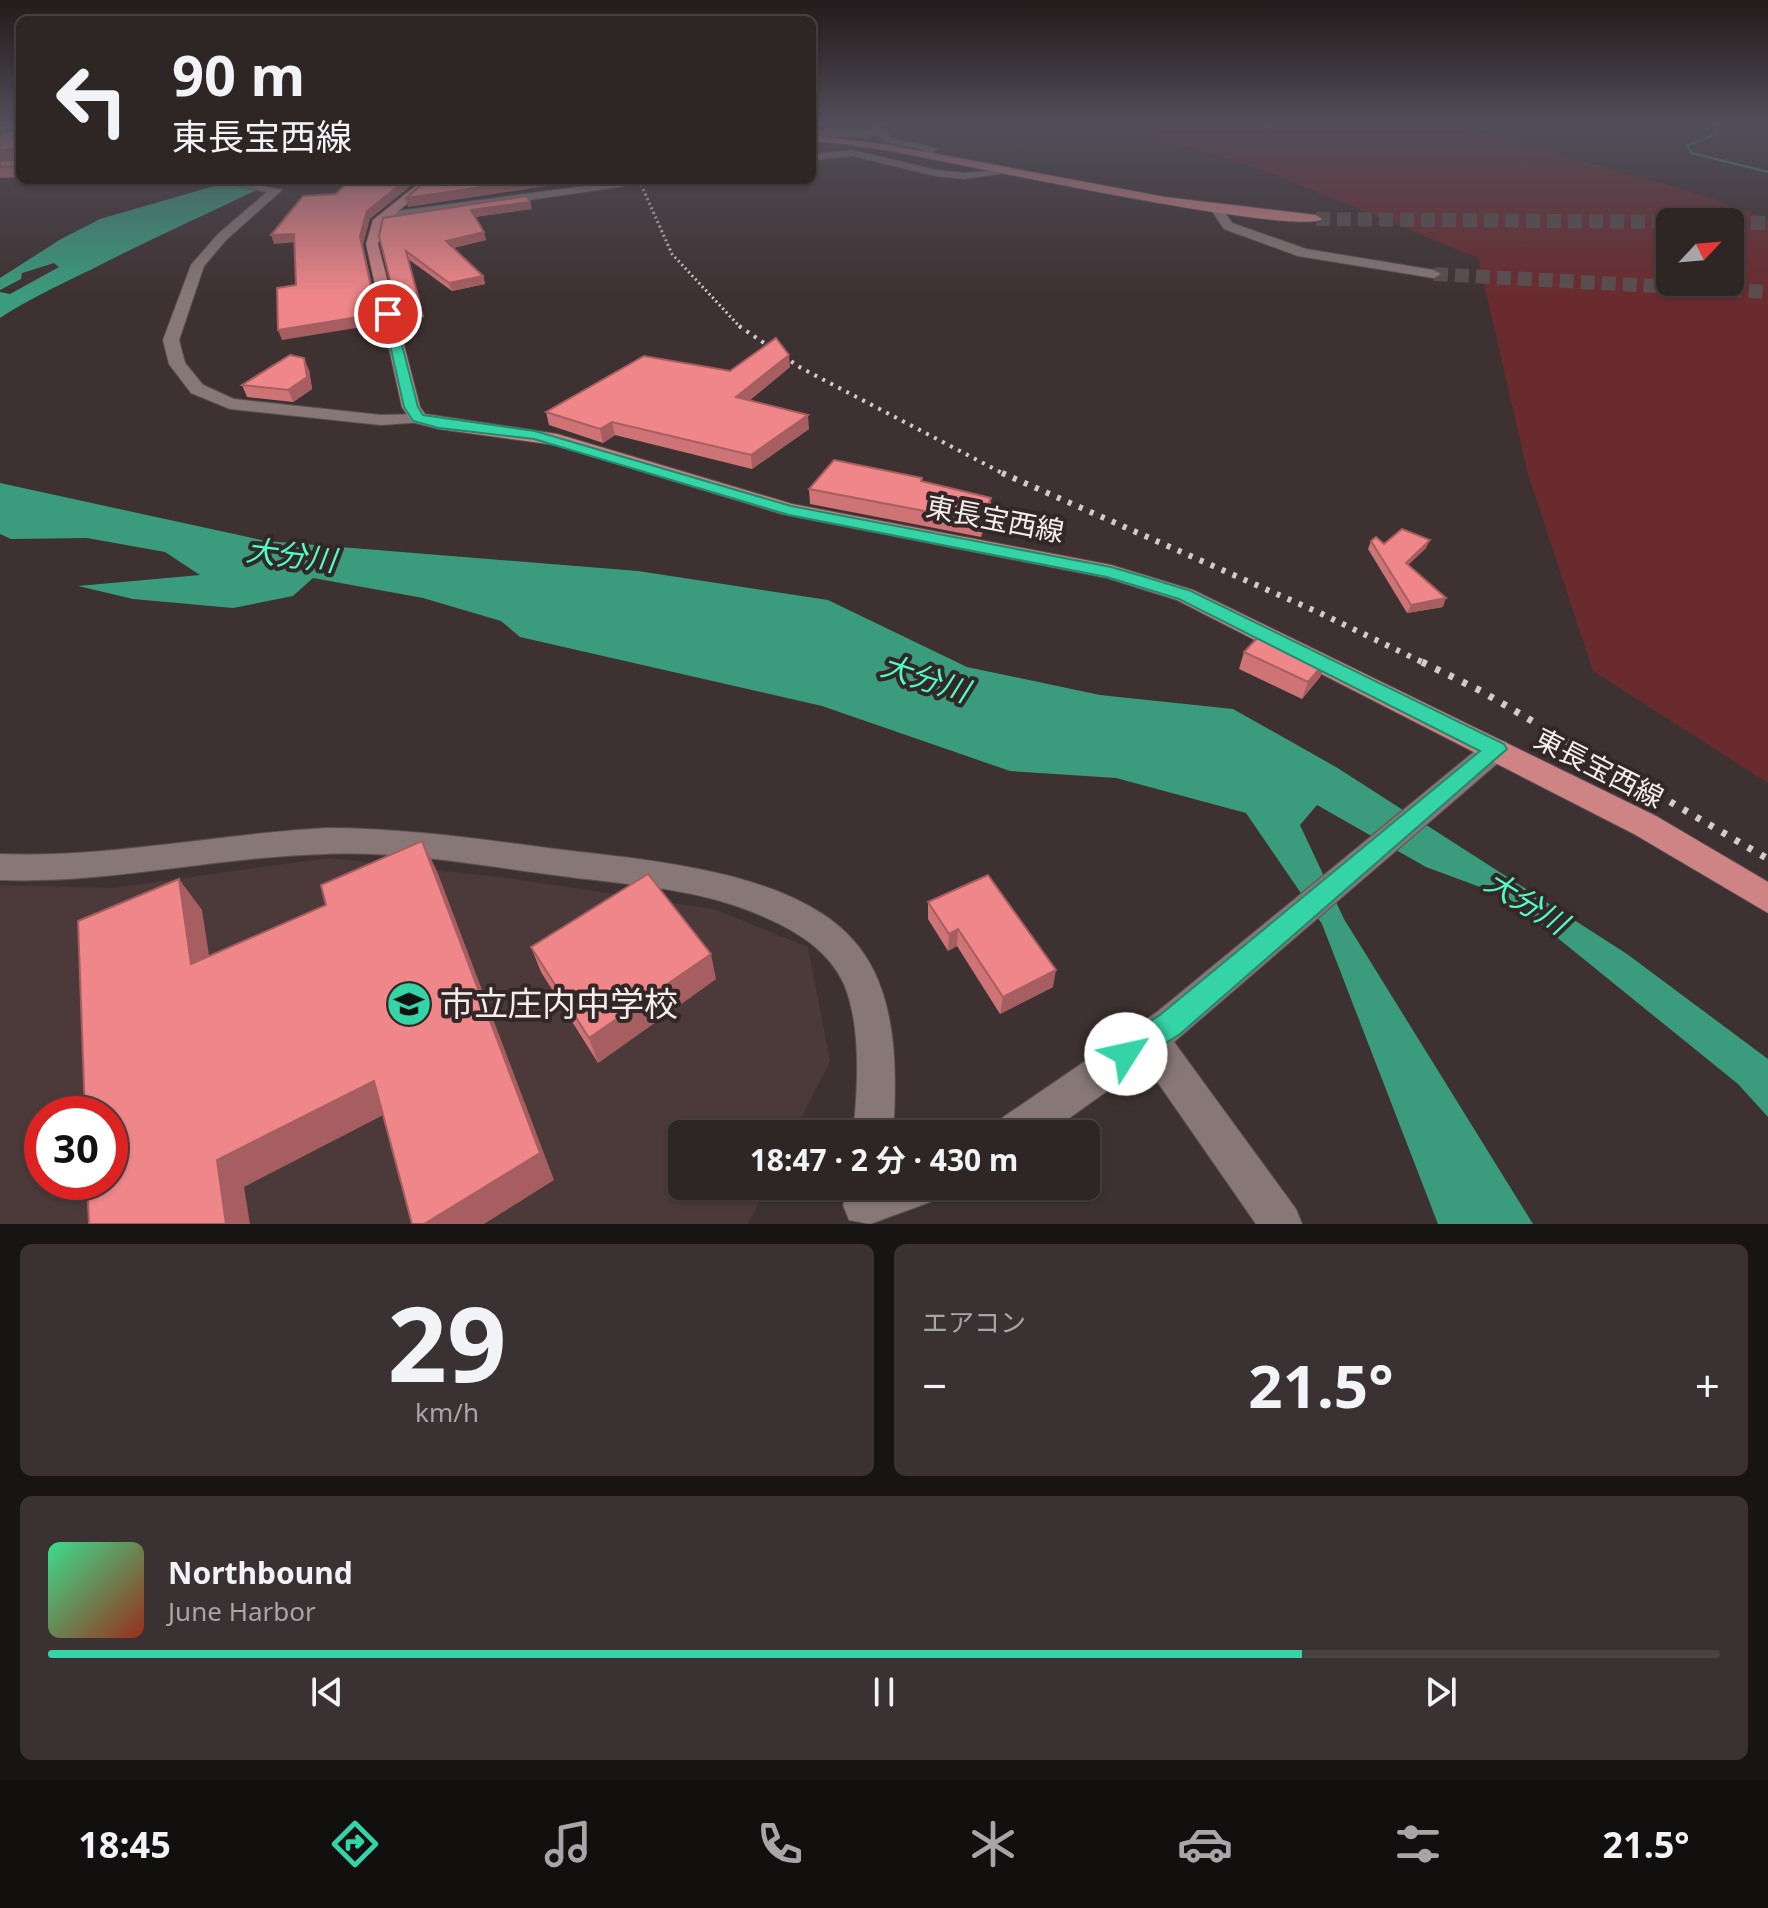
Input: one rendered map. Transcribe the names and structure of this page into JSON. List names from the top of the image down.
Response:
{
  "streets": {
    "main road": ["東長宝西線"]
  },
  "water": ["大分川"],
  "places": {
    "school or university": ["市立庄内中学校"]
  },
  "north": "top right",
  "page": {
    "turn": ["90 m", "東長宝西線"],
    "limit": "30",
    "trip": "18:47 · 2 分 · 430 m",
    "tile": [
      ["29", "km/h"],
      "エアコン"
    ],
    "heat": ["−", "21.5°", "+"],
    "song": ["Northbound", "June Harbor"],
    "tabs": ["18:45", "21.5°"]
  }
}
